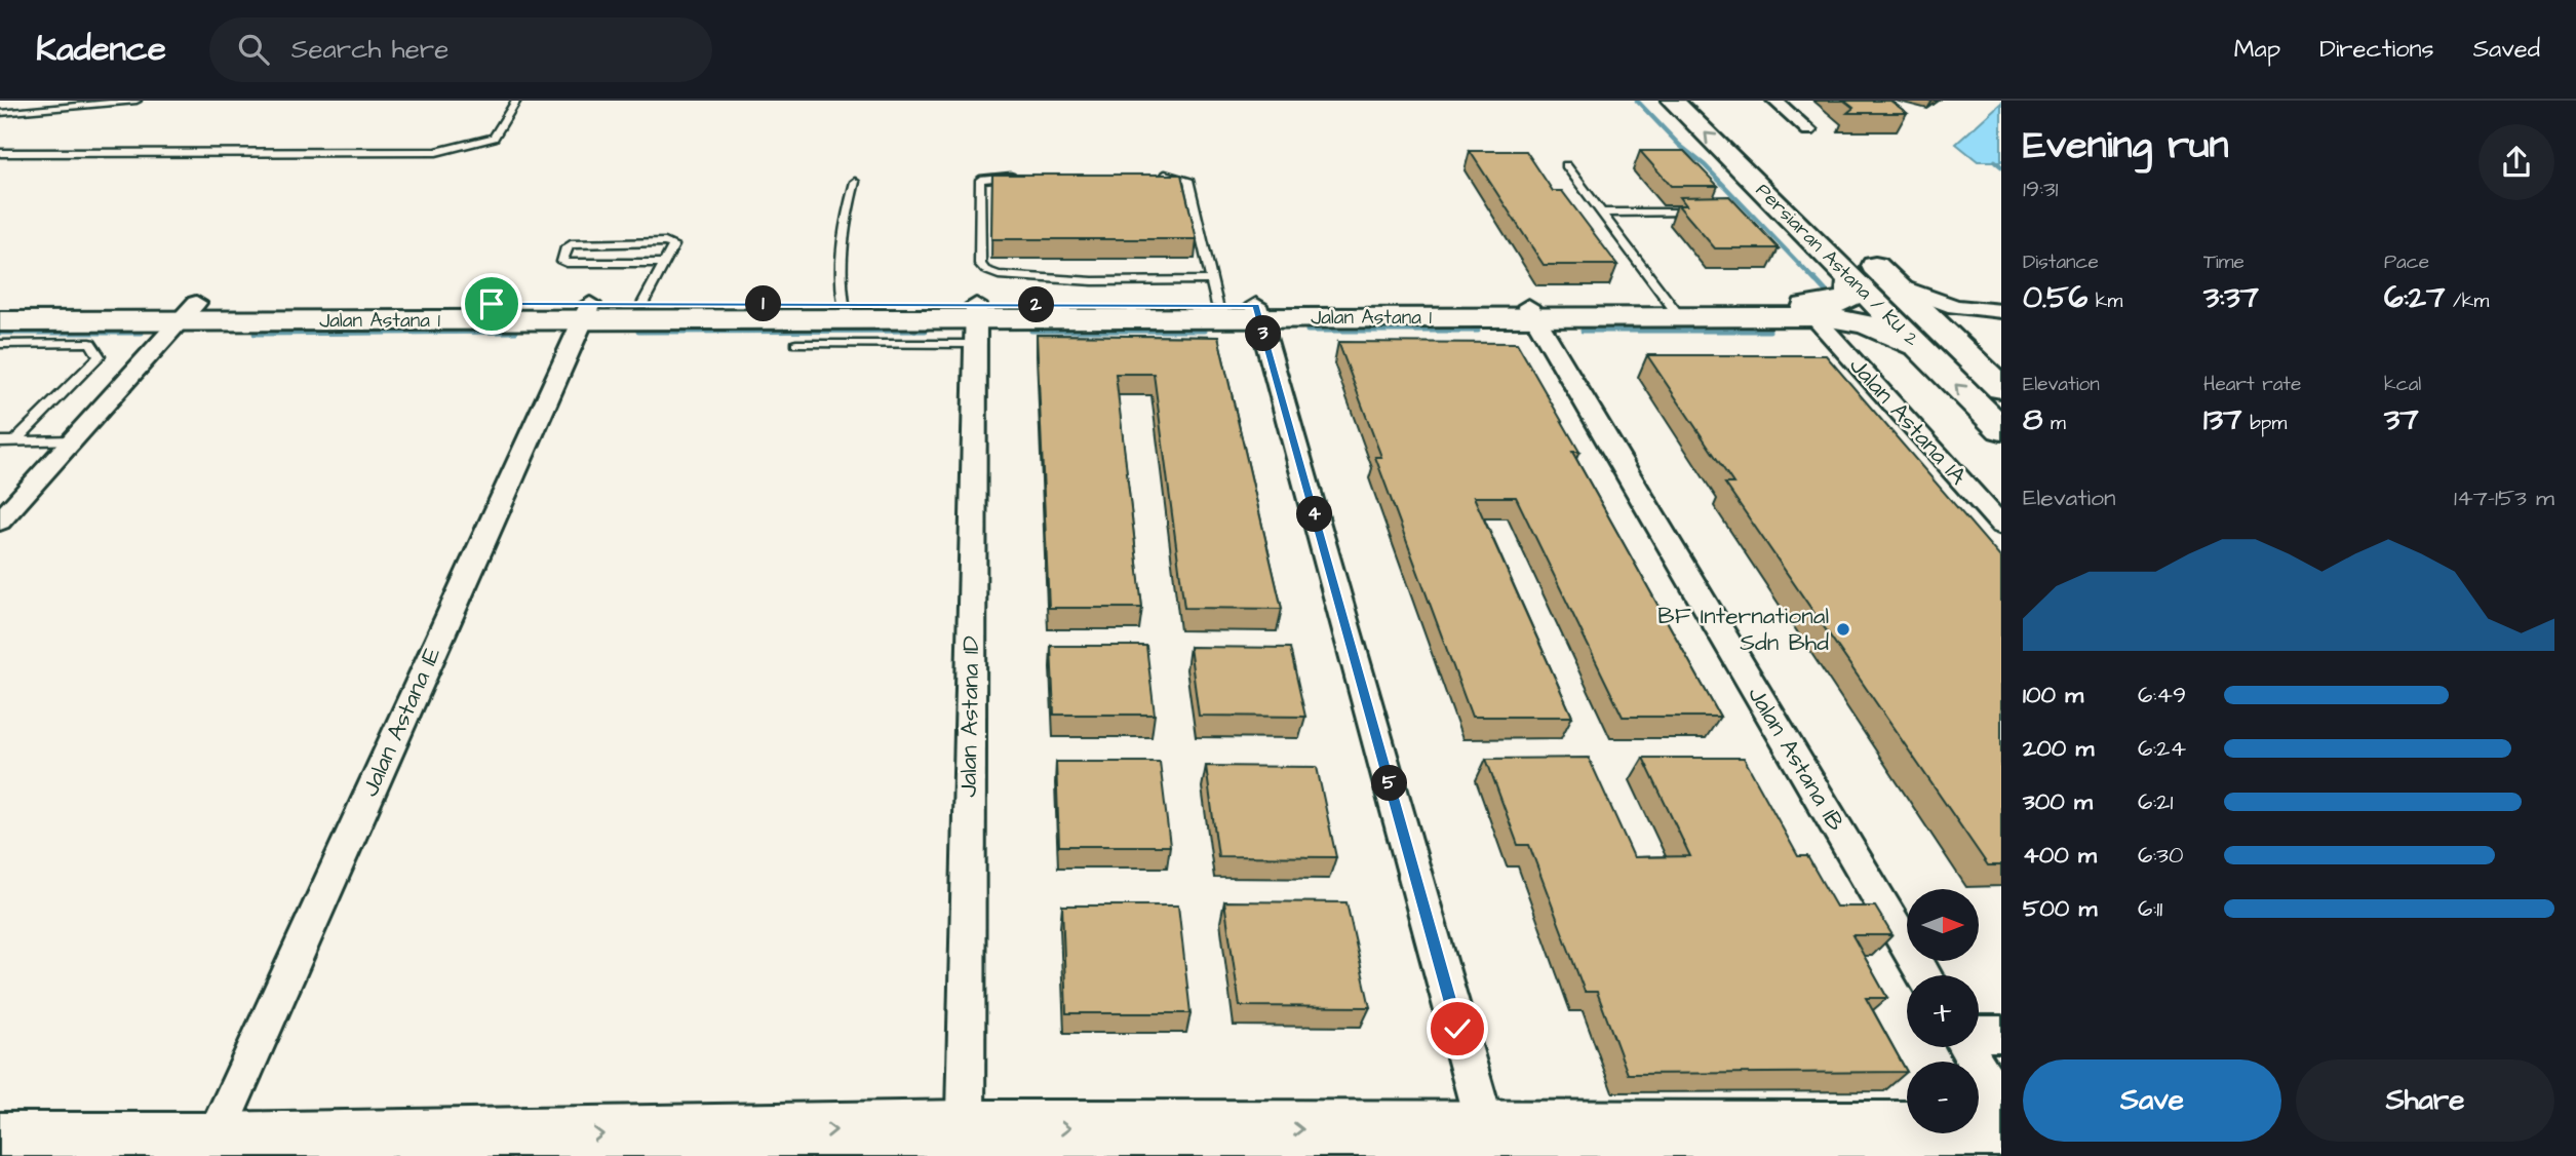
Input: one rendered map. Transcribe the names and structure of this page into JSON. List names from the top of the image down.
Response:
{
  "streets": {
    "street": [
      "Persiaran Astana / KU 2",
      "Jalan Astana 1",
      "Jalan Astana 1A",
      "Jalan Astana 1D",
      "Jalan Astana 1E",
      "Jalan Astana 1B"
    ]
  },
  "crossings": [
    ["Persiaran Astana / KU 2", "Jalan Astana 1"],
    ["Jalan Astana 1", "Jalan Astana 1A"],
    ["Jalan Astana 1", "Jalan Astana 1D"],
    ["Jalan Astana 1", "Jalan Astana 1E"],
    ["Jalan Astana 1", "Jalan Astana 1B"]
  ],
  "places": ["BF International Sdn Bhd"],
  "north": "right",
  "page": {
    "header": "Kadence",
    "search": "Search here",
    "nav": ["Map", "Directions", "Saved"],
    "heading": ["Evening run", "19:31"],
    "stats": [
      ["Distance", "0.56 km"],
      ["Time", "3:37"],
      ["Pace", "6:27 /km"],
      ["Elevation", "8 m"],
      ["Heart rate", "137 bpm"],
      ["kcal", "37"]
    ],
    "pins": [
      "1",
      "2",
      "3",
      "4",
      "5"
    ],
    "chart": ["Elevation", "147–153 m"],
    "list": [
      {
        "name": "100 m",
        "note": "6:49"
      },
      {
        "name": "200 m",
        "note": "6:24"
      },
      {
        "name": "300 m",
        "note": "6:21"
      },
      {
        "name": "400 m",
        "note": "6:30"
      },
      {
        "name": "500 m",
        "note": "6:11"
      }
    ],
    "map_buttons": ["+", "−"],
    "buttons": ["Save", "Share"]
  }
}
